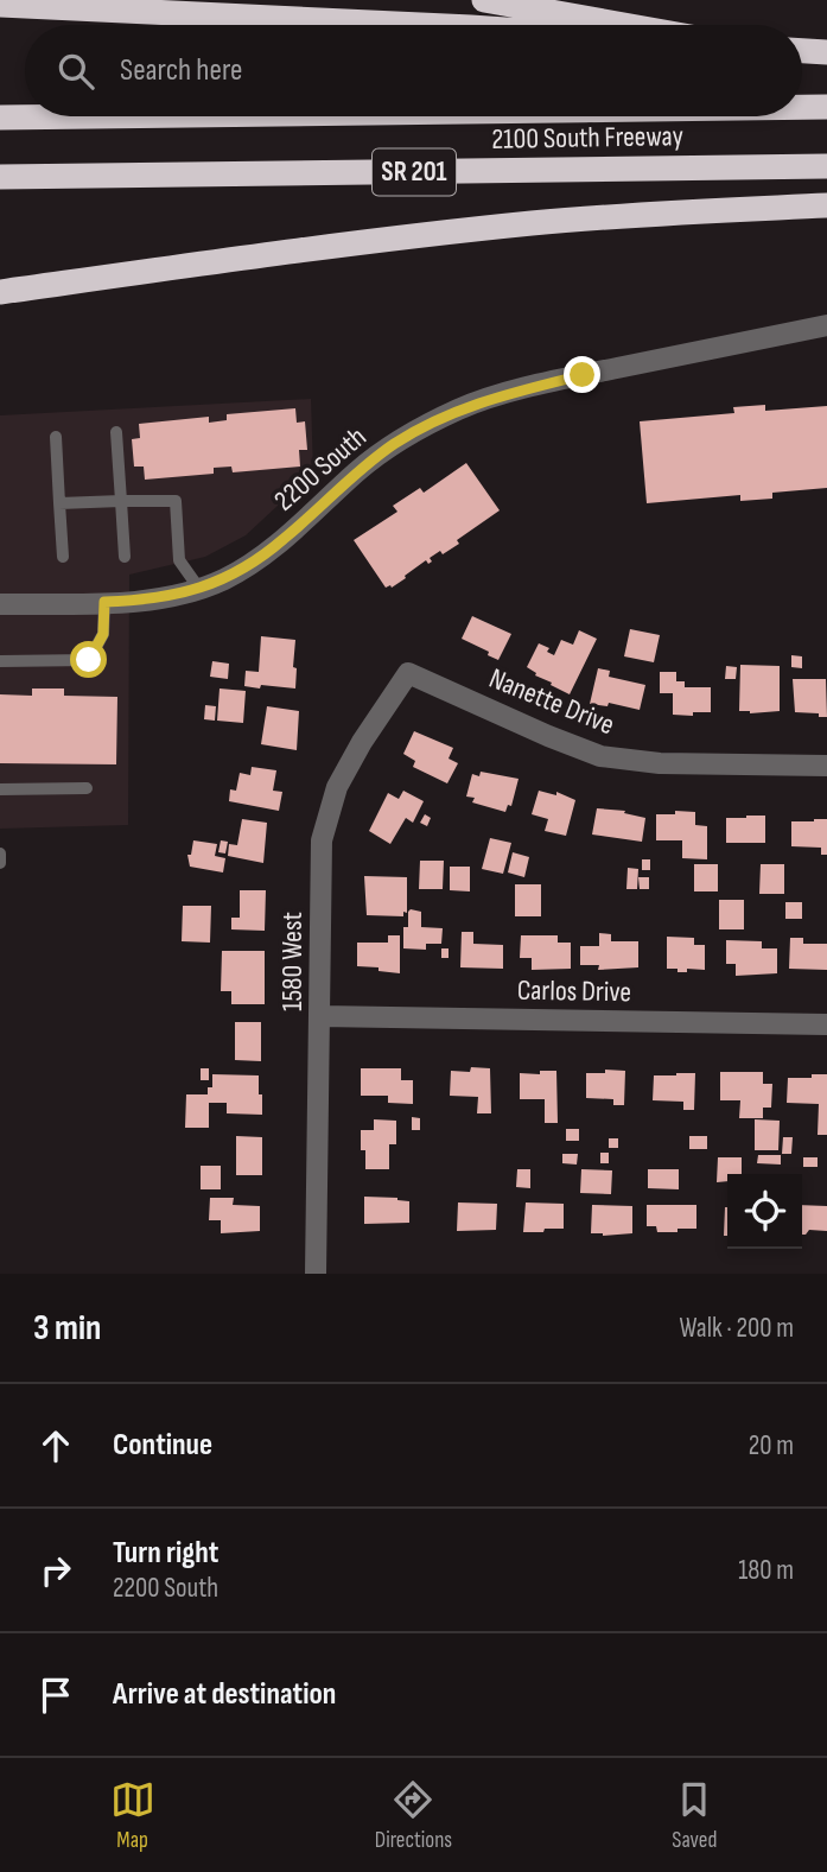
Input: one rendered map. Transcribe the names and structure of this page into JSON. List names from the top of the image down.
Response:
{
  "streets": {
    "highway": ["2100 South Freeway", "SR 201"],
    "street": [
      "2200 South",
      "Nanette Drive",
      "1580 West",
      "Carlos Drive"
    ]
  },
  "crossings": [
    ["Nanette Drive", "1580 West"],
    ["1580 West", "Carlos Drive"]
  ],
  "page": {
    "search": "Search here",
    "heading": ["3 min", "Walk · 200 m"],
    "list": [
      ["Continue", "20 m"],
      ["Turn right", "2200 South", "180 m"],
      "Arrive at destination"
    ],
    "nav": ["Map", "Directions", "Saved"]
  }
}
